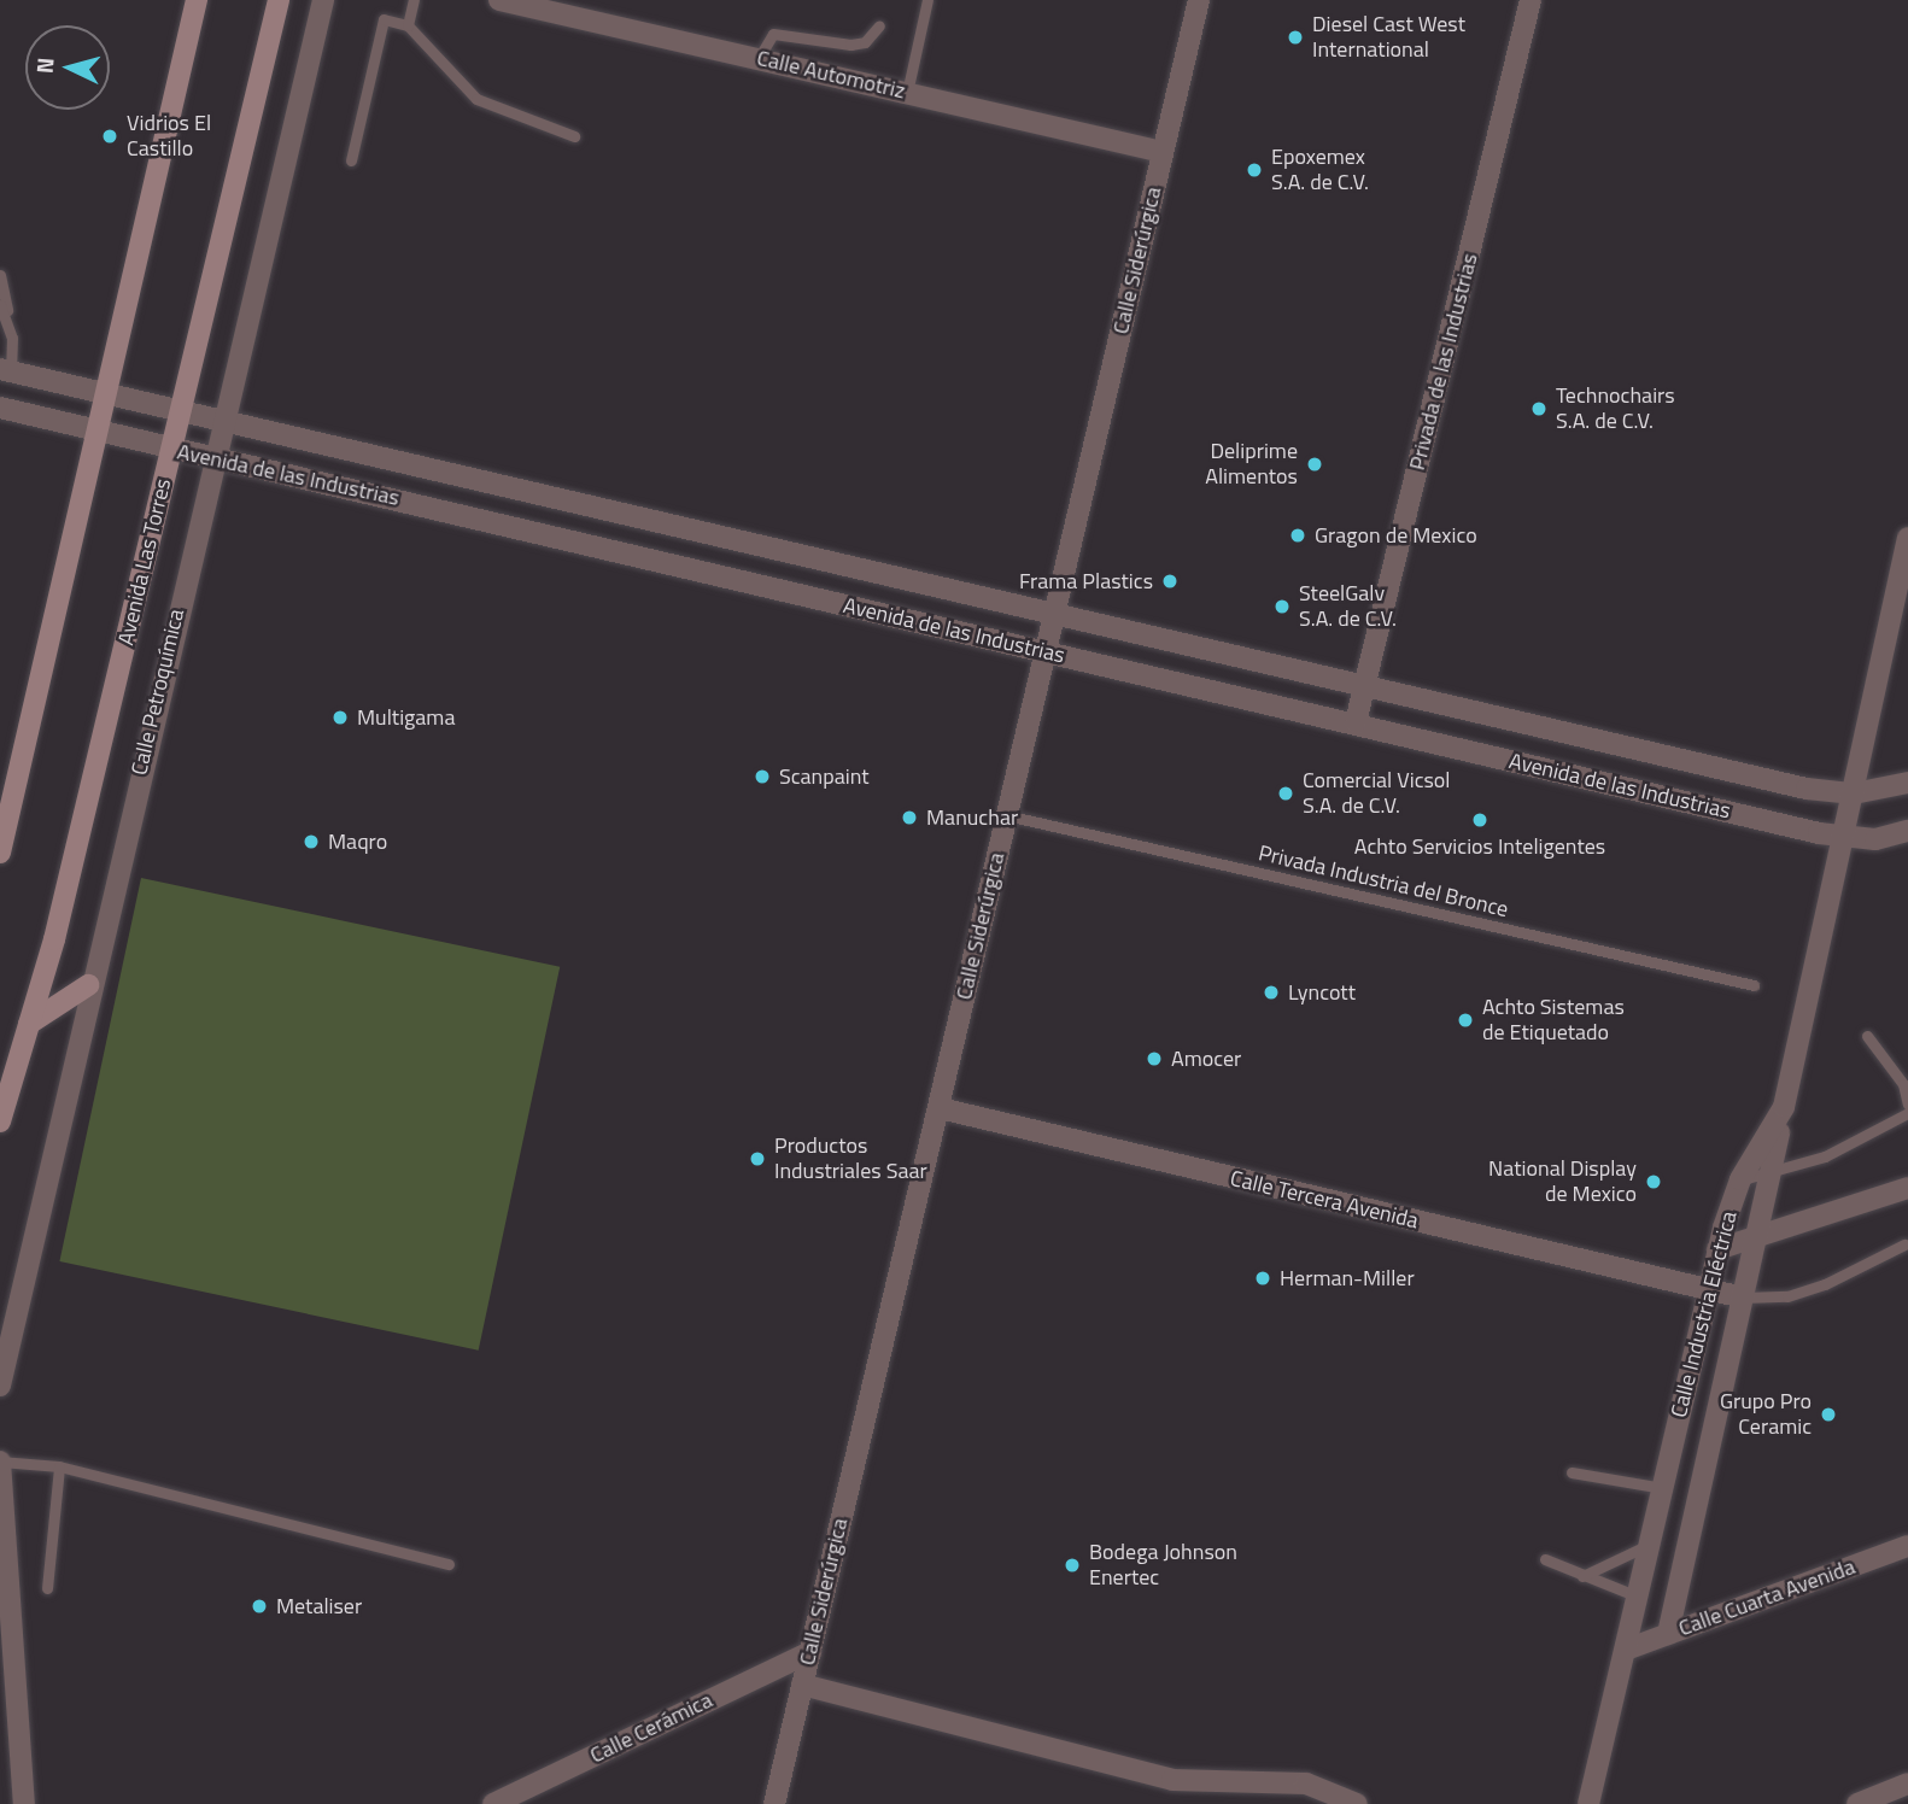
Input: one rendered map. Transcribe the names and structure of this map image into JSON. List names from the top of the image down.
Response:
{
  "streets": {
    "main road": ["Avenida Las Torres"],
    "street": [
      "Calle Automotriz",
      "Calle Siderúrgica",
      "Privada de las Industrias",
      "Avenida de las Industrias",
      "Calle Petroquímica",
      "Calle Tercera Avenida",
      "Calle Industria Eléctrica",
      "Calle Cuarta Avenida",
      "Calle Cerámica"
    ],
    "lane": ["Privada Industria del Bronce"]
  },
  "crossings": [
    ["Calle Automotriz", "Calle Siderúrgica"],
    ["Calle Siderúrgica", "Avenida de las Industrias"],
    ["Calle Siderúrgica", "Privada Industria del Bronce"],
    ["Calle Siderúrgica", "Calle Tercera Avenida"],
    ["Calle Siderúrgica", "Calle Cerámica"],
    ["Privada de las Industrias", "Avenida de las Industrias"],
    ["Avenida de las Industrias", "Avenida Las Torres"],
    ["Avenida de las Industrias", "Calle Petroquímica"],
    ["Avenida de las Industrias", "Calle Industria Eléctrica"],
    ["Calle Tercera Avenida", "Calle Industria Eléctrica"],
    ["Calle Industria Eléctrica", "Calle Cuarta Avenida"]
  ],
  "places": [
    "Diesel Cast West International",
    "Vidrios El Castillo",
    "Epoxemex S.A. de C.V.",
    "Technochairs S.A. de C.V.",
    "Deliprime Alimentos",
    "Gragon de Mexico",
    "Frama Plastics",
    "SteelGalv S.A. de C.V.",
    "Multigama",
    "Scanpaint",
    "Comercial Vicsol S.A. de C.V.",
    "Manuchar",
    "Achto Servicios Inteligentes",
    "Maqro",
    "Lyncott",
    "Achto Sistemas de Etiquetado",
    "Amocer",
    "Productos Industriales Saar",
    "National Display de Mexico",
    "Herman-Miller",
    "Grupo Pro Ceramic",
    "Bodega Johnson Enertec",
    "Metaliser"
  ],
  "north": "left"
}
